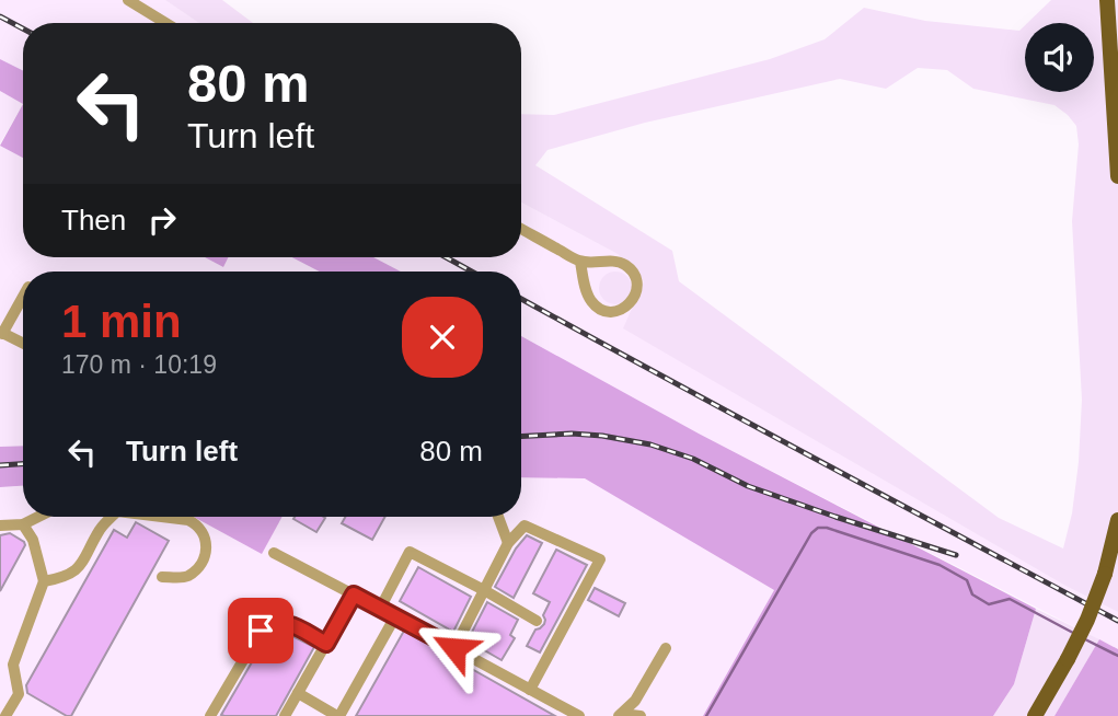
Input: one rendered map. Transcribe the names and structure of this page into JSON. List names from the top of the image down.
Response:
{
  "page": {
    "turn": ["80 m", "Turn left"],
    "then": "Then",
    "heading": ["1 min", "170 m · 10:19"],
    "list": [
      {
        "name": "Turn left",
        "value": "80 m"
      }
    ]
  }
}
